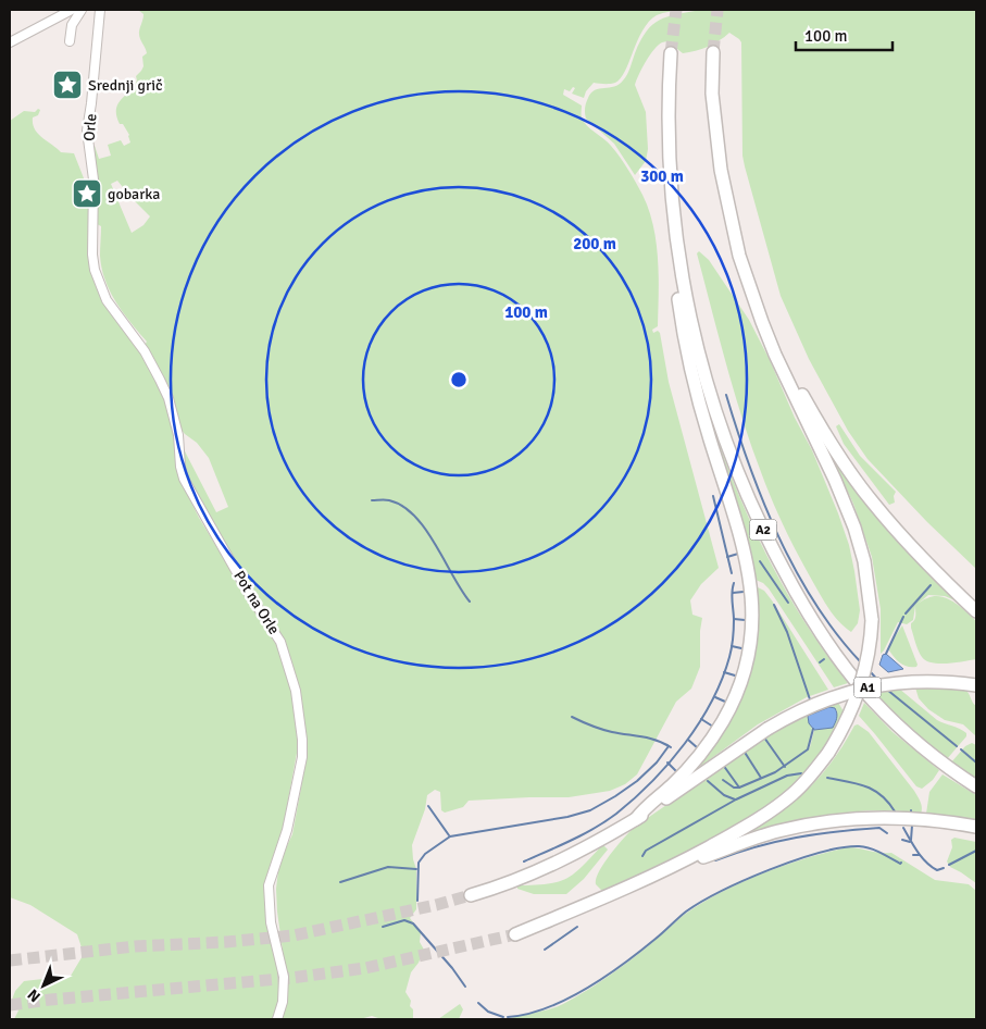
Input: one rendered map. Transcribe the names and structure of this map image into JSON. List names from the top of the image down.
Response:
{
  "streets": {
    "highway": ["A2", "A1"],
    "street": ["Orle", "Pot na Orle"]
  },
  "crossings": [
    ["Orle", "Pot na Orle"]
  ],
  "places": {
    "place": ["Srednji grič", "gobarka"]
  },
  "scale_bar": "100 m",
  "north": "bottom left",
  "rings": ["300 m", "200 m", "100 m"]
}
